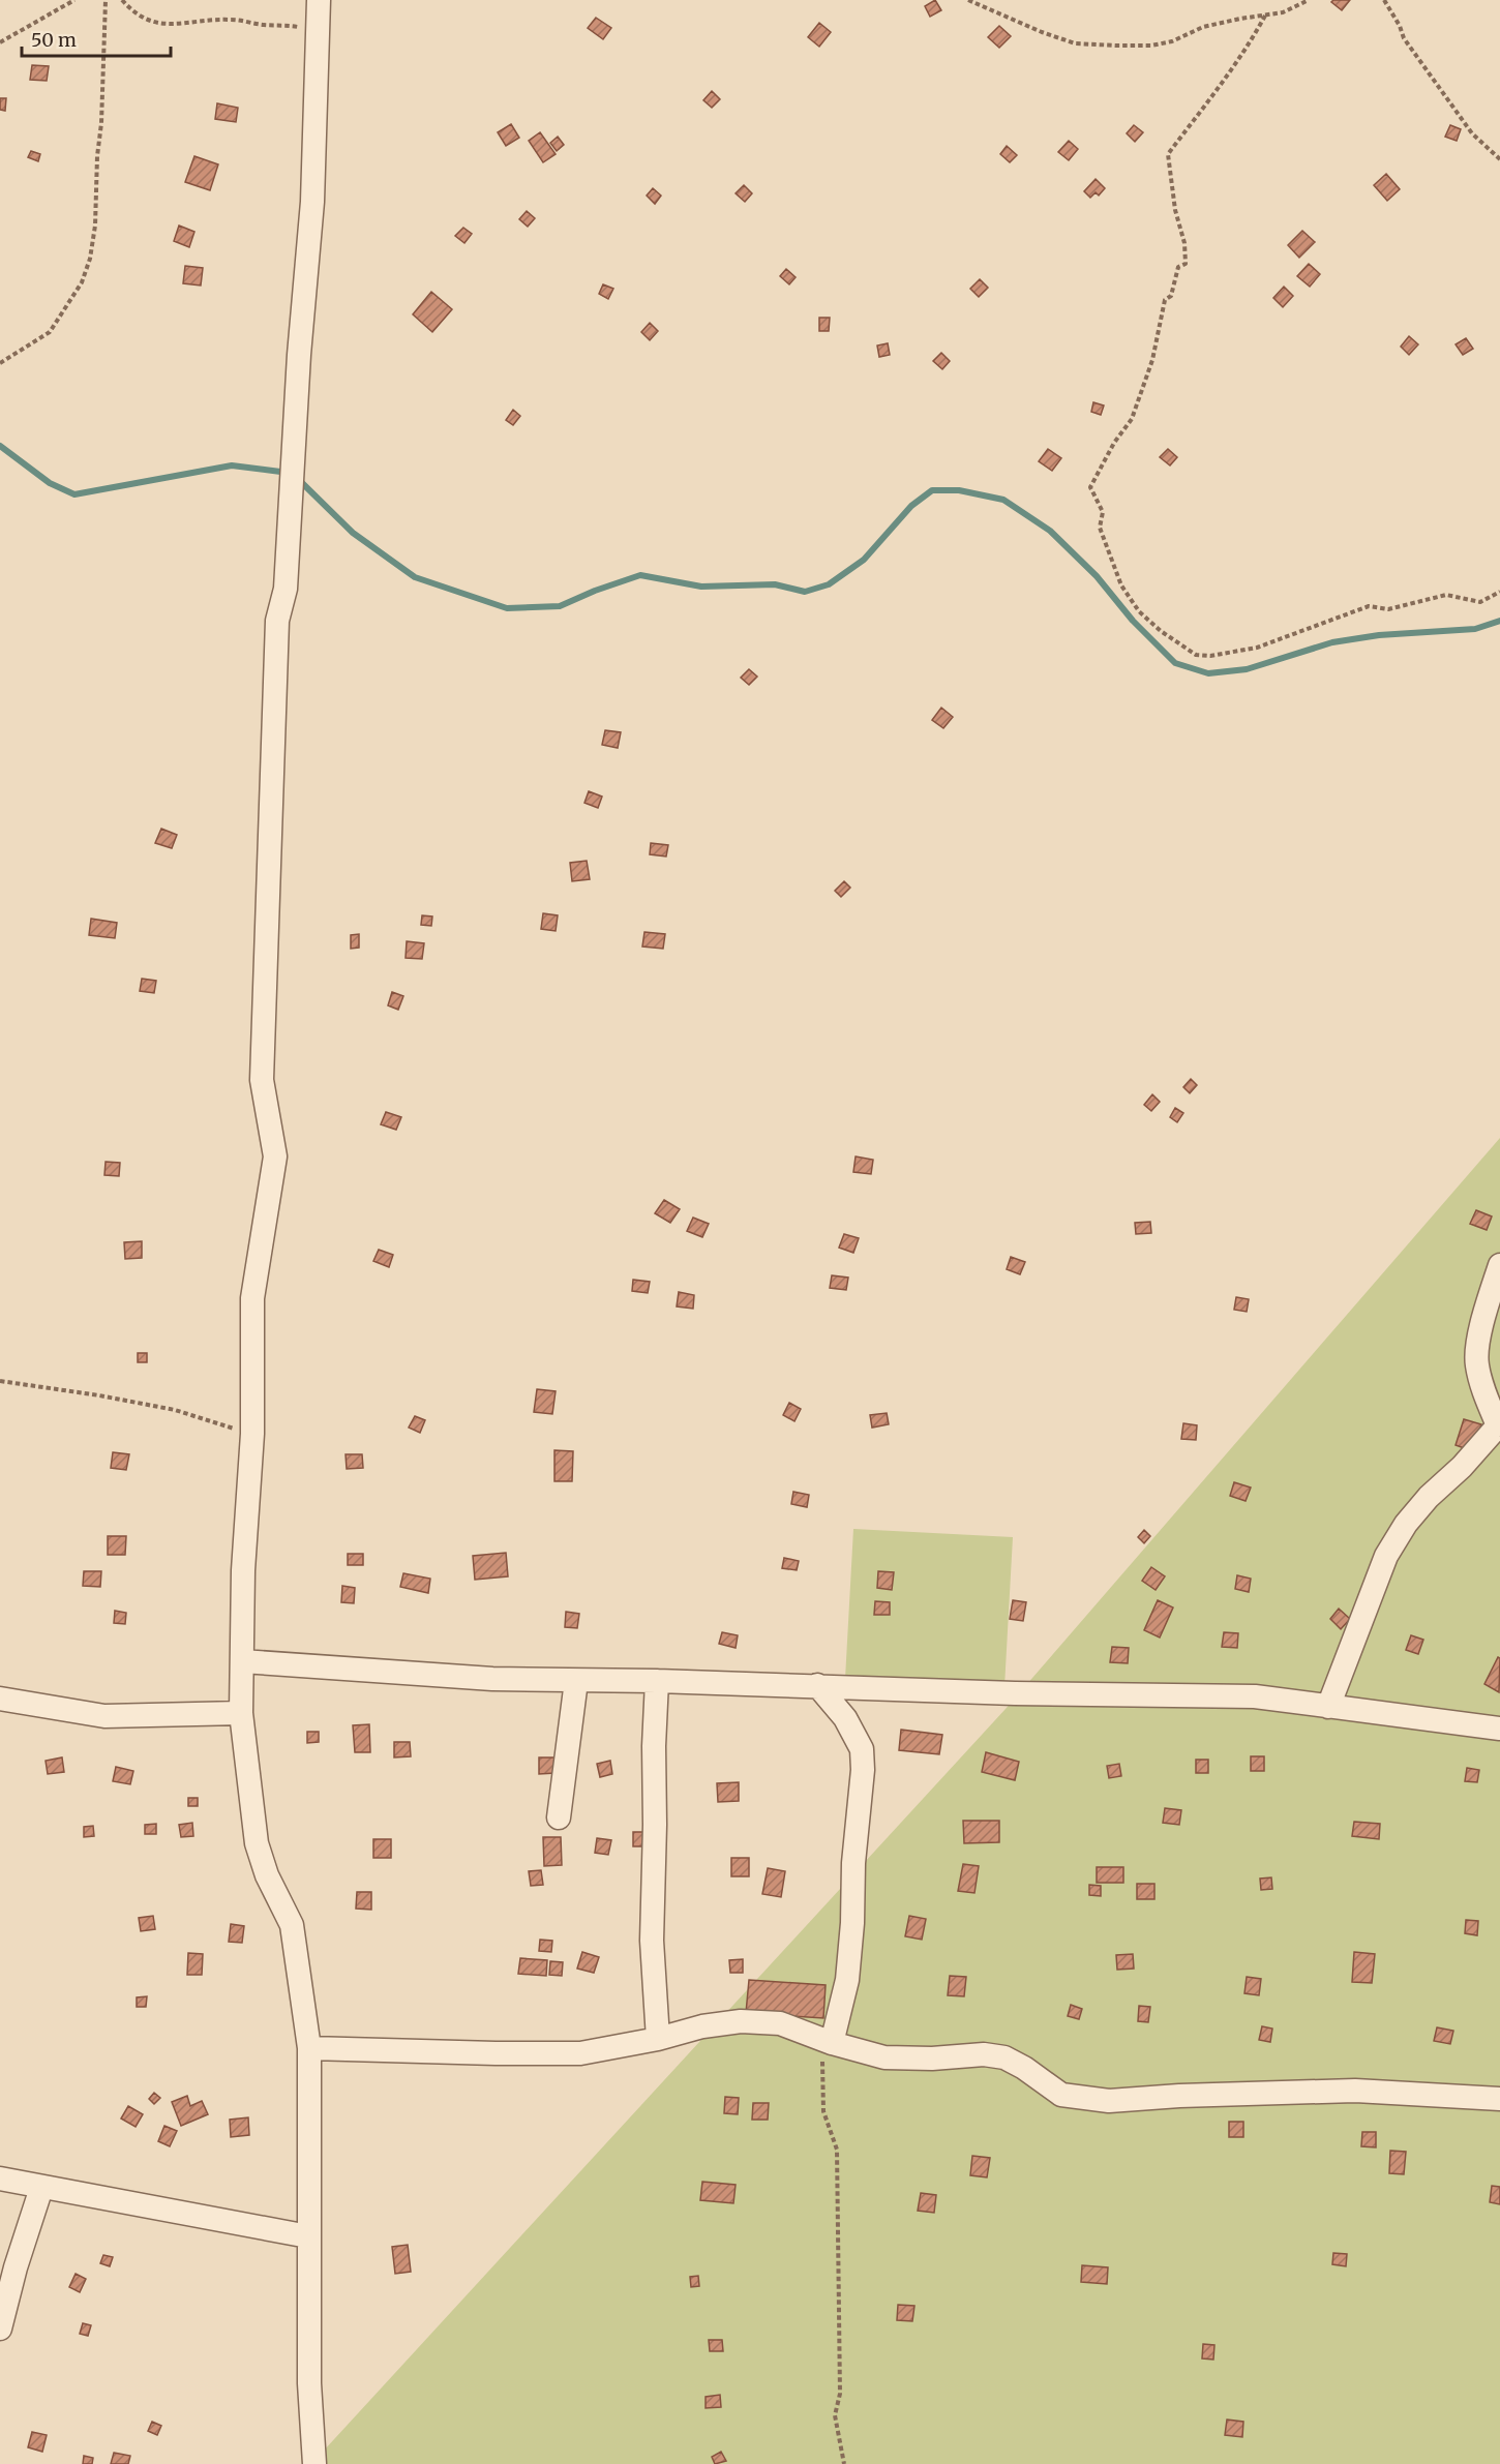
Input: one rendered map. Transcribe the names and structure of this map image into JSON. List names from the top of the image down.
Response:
{
  "scale_bar": "50 m"
}
